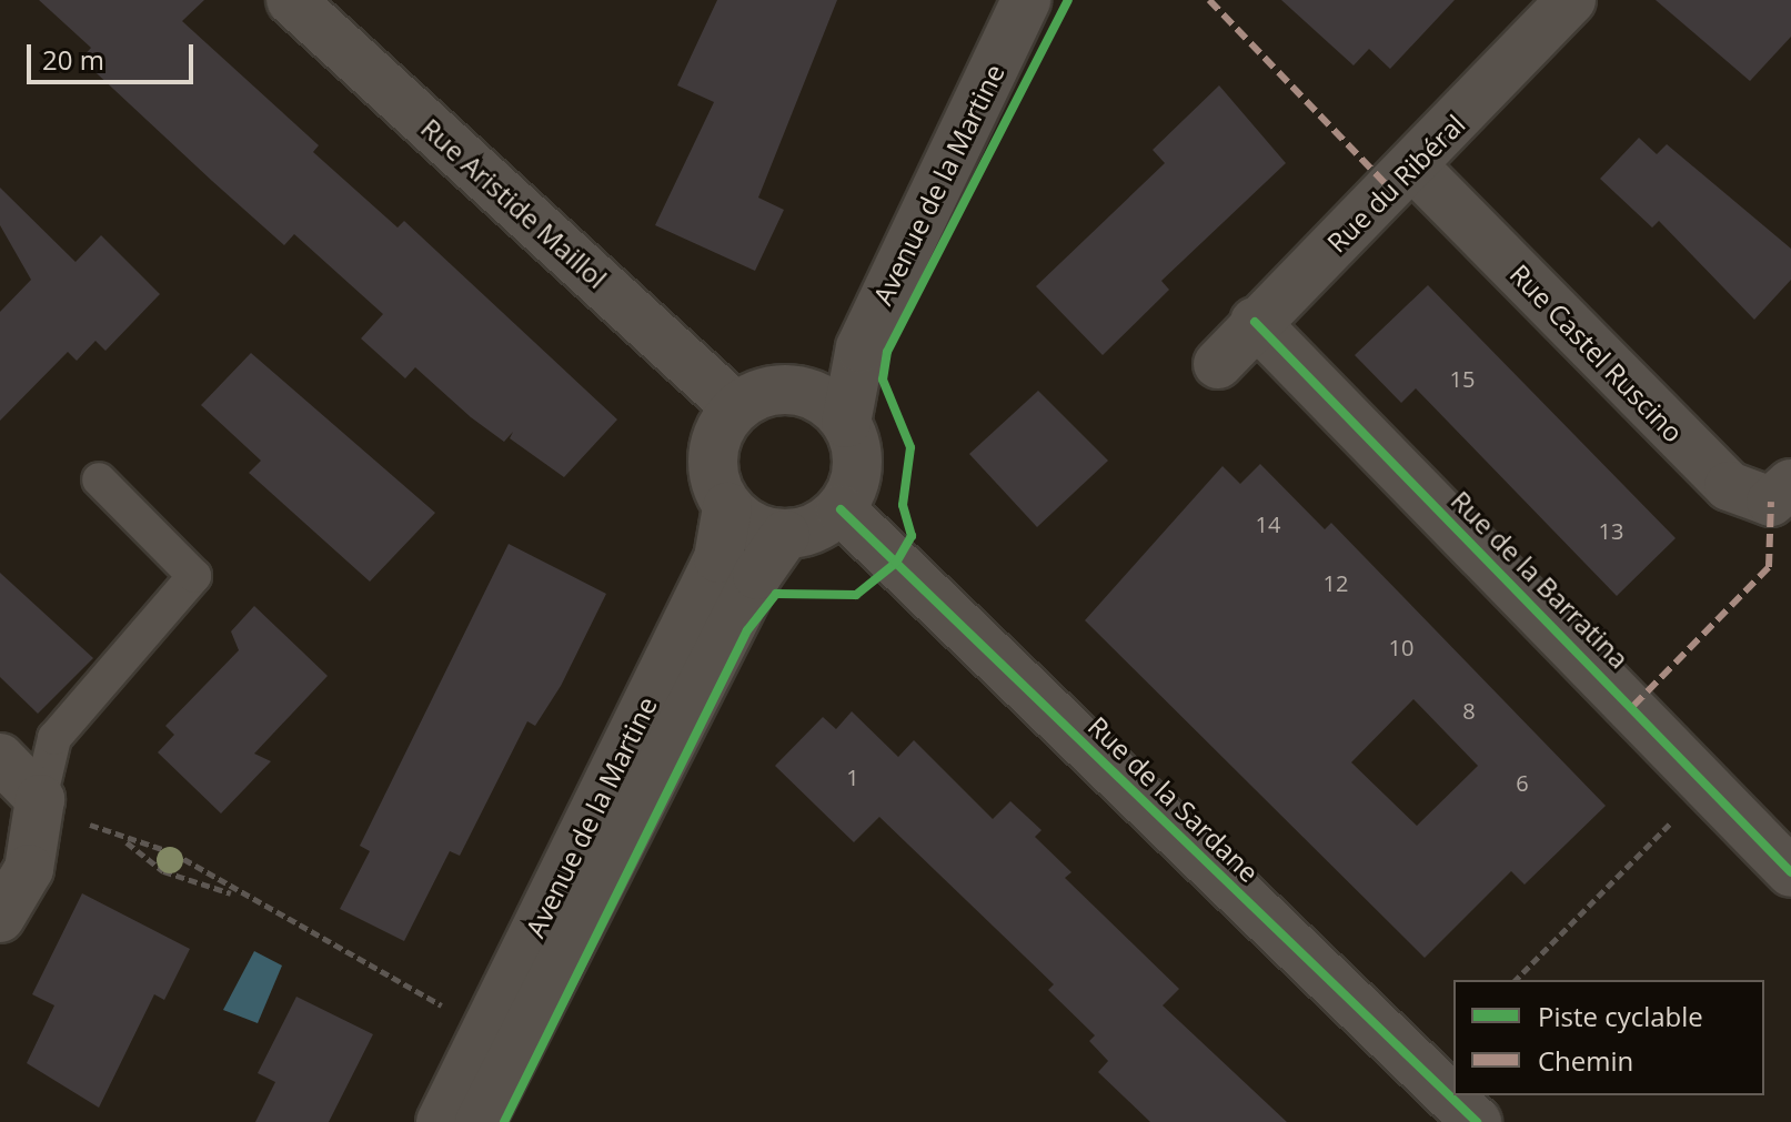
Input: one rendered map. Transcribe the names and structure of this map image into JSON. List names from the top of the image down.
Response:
{
  "streets": {
    "street": [
      "Rue du Ribéral",
      "Avenue de la Martine",
      "Rue Aristide Maillol",
      "Rue Castel Ruscino",
      "Rue de la Barratina",
      "Rue de la Sardane"
    ]
  },
  "crossings": [
    ["Rue du Ribéral", "Rue Castel Ruscino"],
    ["Rue du Ribéral", "Rue de la Barratina"],
    ["Avenue de la Martine", "Rue Aristide Maillol"],
    ["Avenue de la Martine", "Rue de la Sardane"],
    ["Rue Aristide Maillol", "Rue de la Sardane"]
  ],
  "house_numbers": [
    "15",
    "14",
    "13",
    "12",
    "10",
    "8",
    "1",
    "6"
  ],
  "legend": ["Piste cyclable", "Chemin"],
  "scale_bar": "20 m"
}
